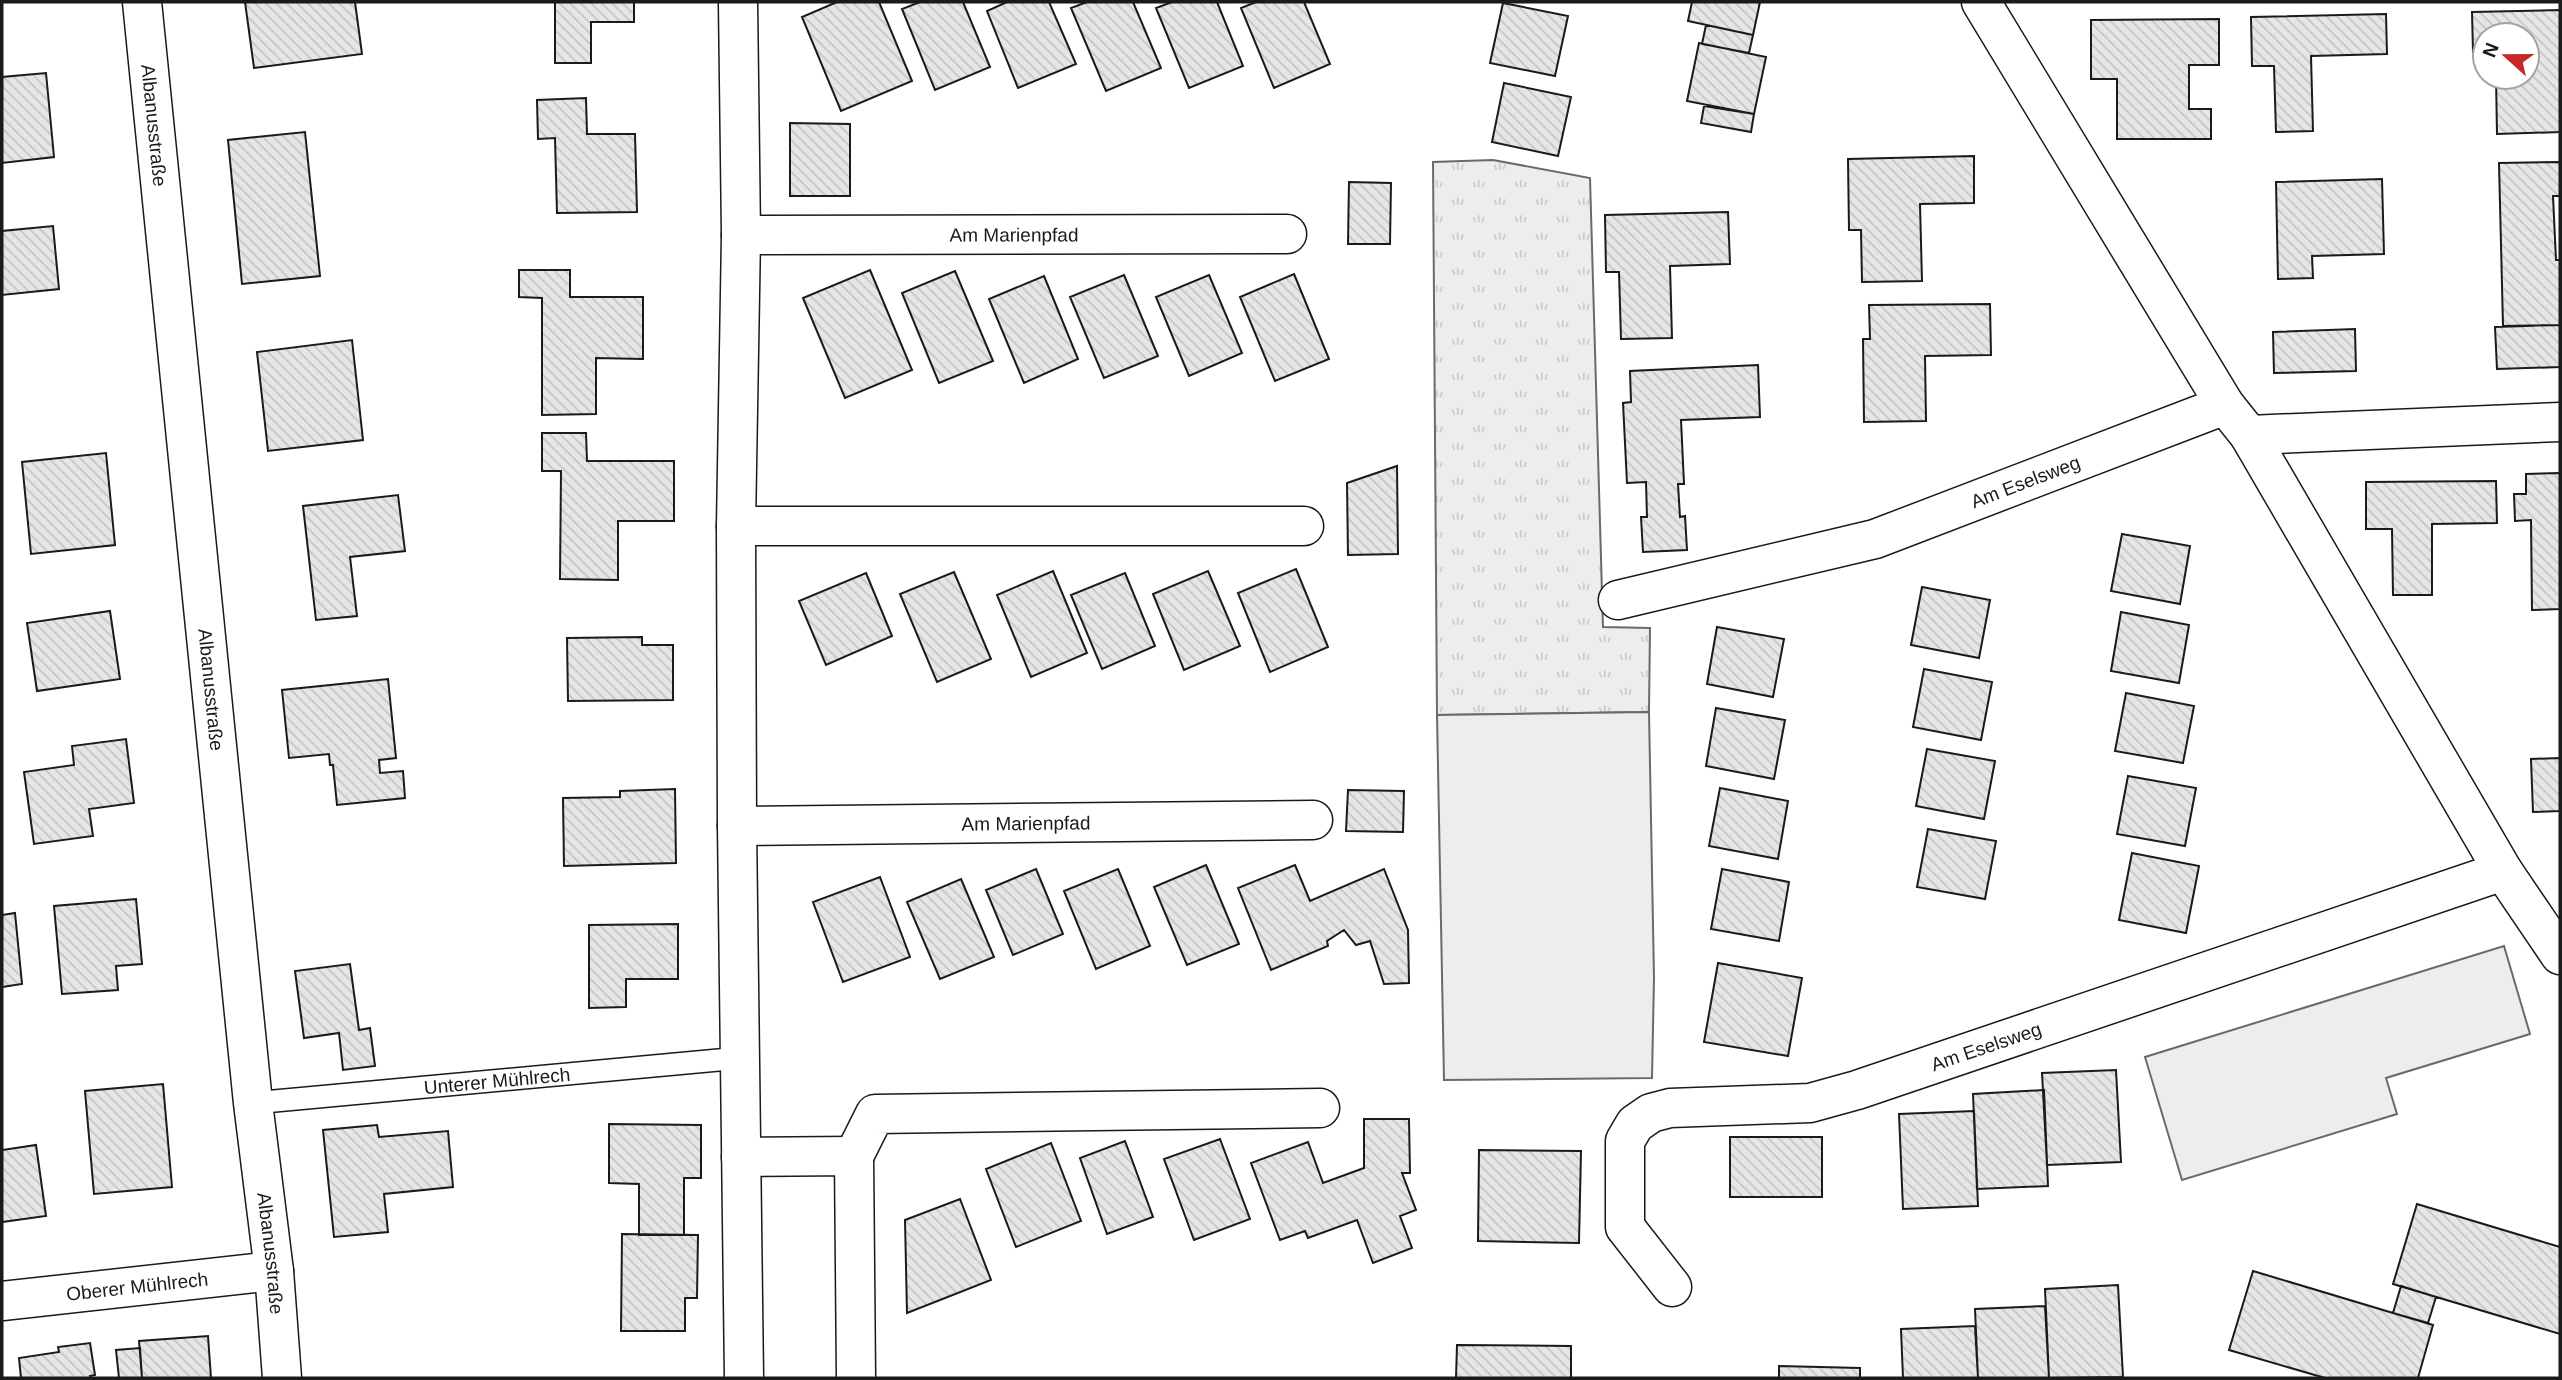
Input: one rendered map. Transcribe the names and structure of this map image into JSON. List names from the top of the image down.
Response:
{
  "streets": {
    "street": [
      "Albanusstraße",
      "Am Marienpfad",
      "Am Eselsweg",
      "Oberer Mühlrech"
    ],
    "lane": ["Unterer Mühlrech"]
  },
  "crossings": [
    ["Albanusstraße", "Unterer Mühlrech"],
    ["Albanusstraße", "Oberer Mühlrech"]
  ],
  "north": "left"
}
